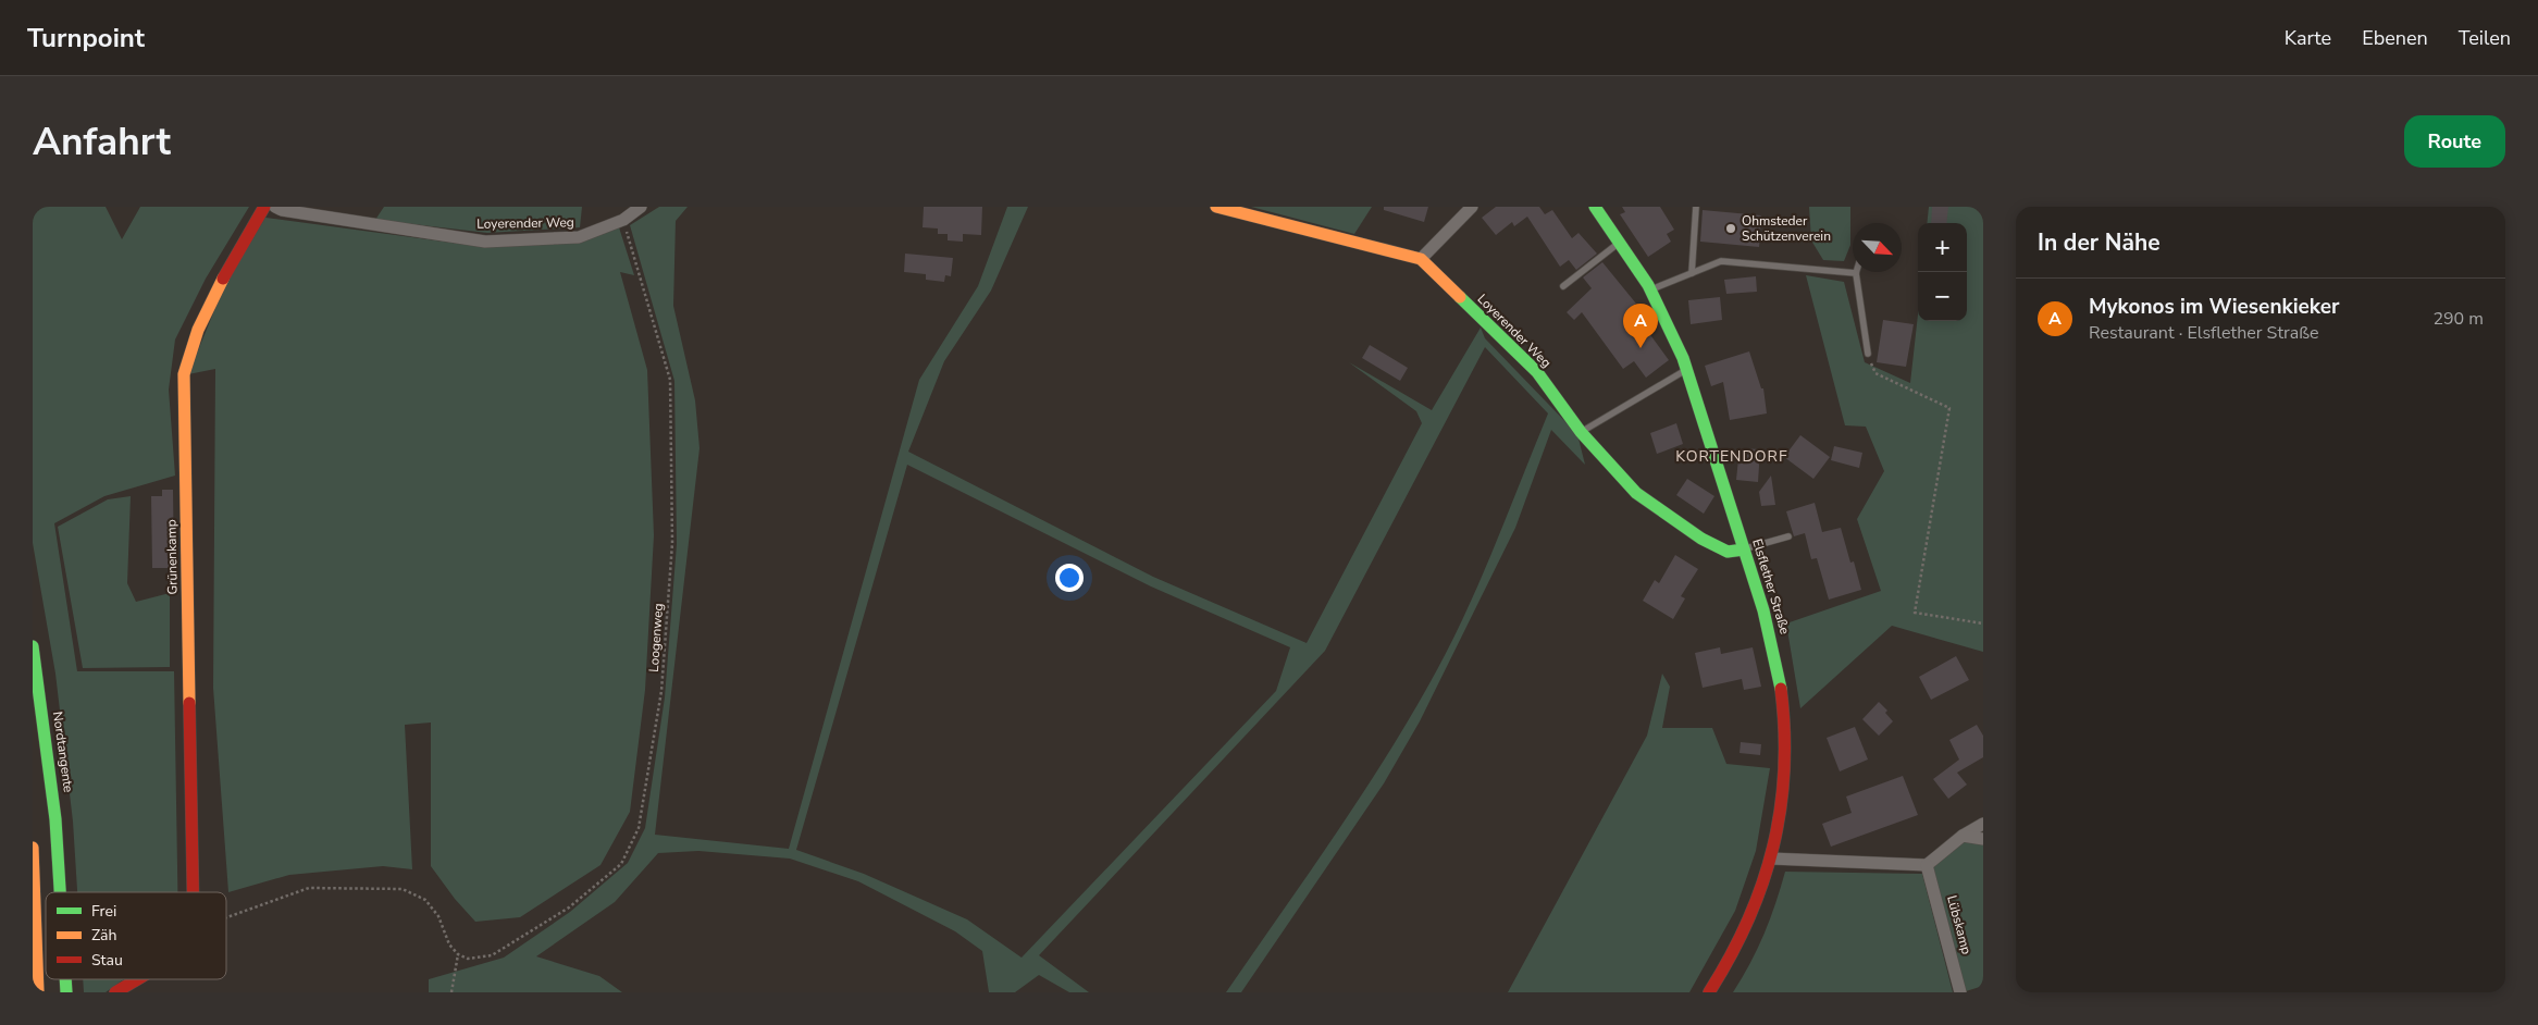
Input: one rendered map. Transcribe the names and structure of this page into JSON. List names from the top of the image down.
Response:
{
  "streets": {
    "main road": [
      "Loyerender Weg",
      "Grünenkamp",
      "Elsflether Straße",
      "Nordtangente"
    ],
    "street": ["Lübskamp"],
    "path": ["Loogenweg"]
  },
  "crossings": [
    ["Loyerender Weg", "Elsflether Straße"],
    ["Loyerender Weg", "Loogenweg"]
  ],
  "districts": ["KORTENDORF"],
  "places": ["Ohmsteder Schützenverein"],
  "legend": ["Frei", "Zäh", "Stau"],
  "north": "bottom right",
  "page": {
    "header": "Turnpoint",
    "nav": ["Karte", "Ebenen", "Teilen"],
    "buttons": "Route",
    "title": "Anfahrt",
    "heading": "In der Nähe",
    "map_buttons": ["+", "−"],
    "list": [
      {
        "mark": "A",
        "name": "Mykonos im Wiesenkieker",
        "note": "Restaurant · Elsflether Straße",
        "value": "290 m"
      }
    ],
    "pins": "A"
  }
}
